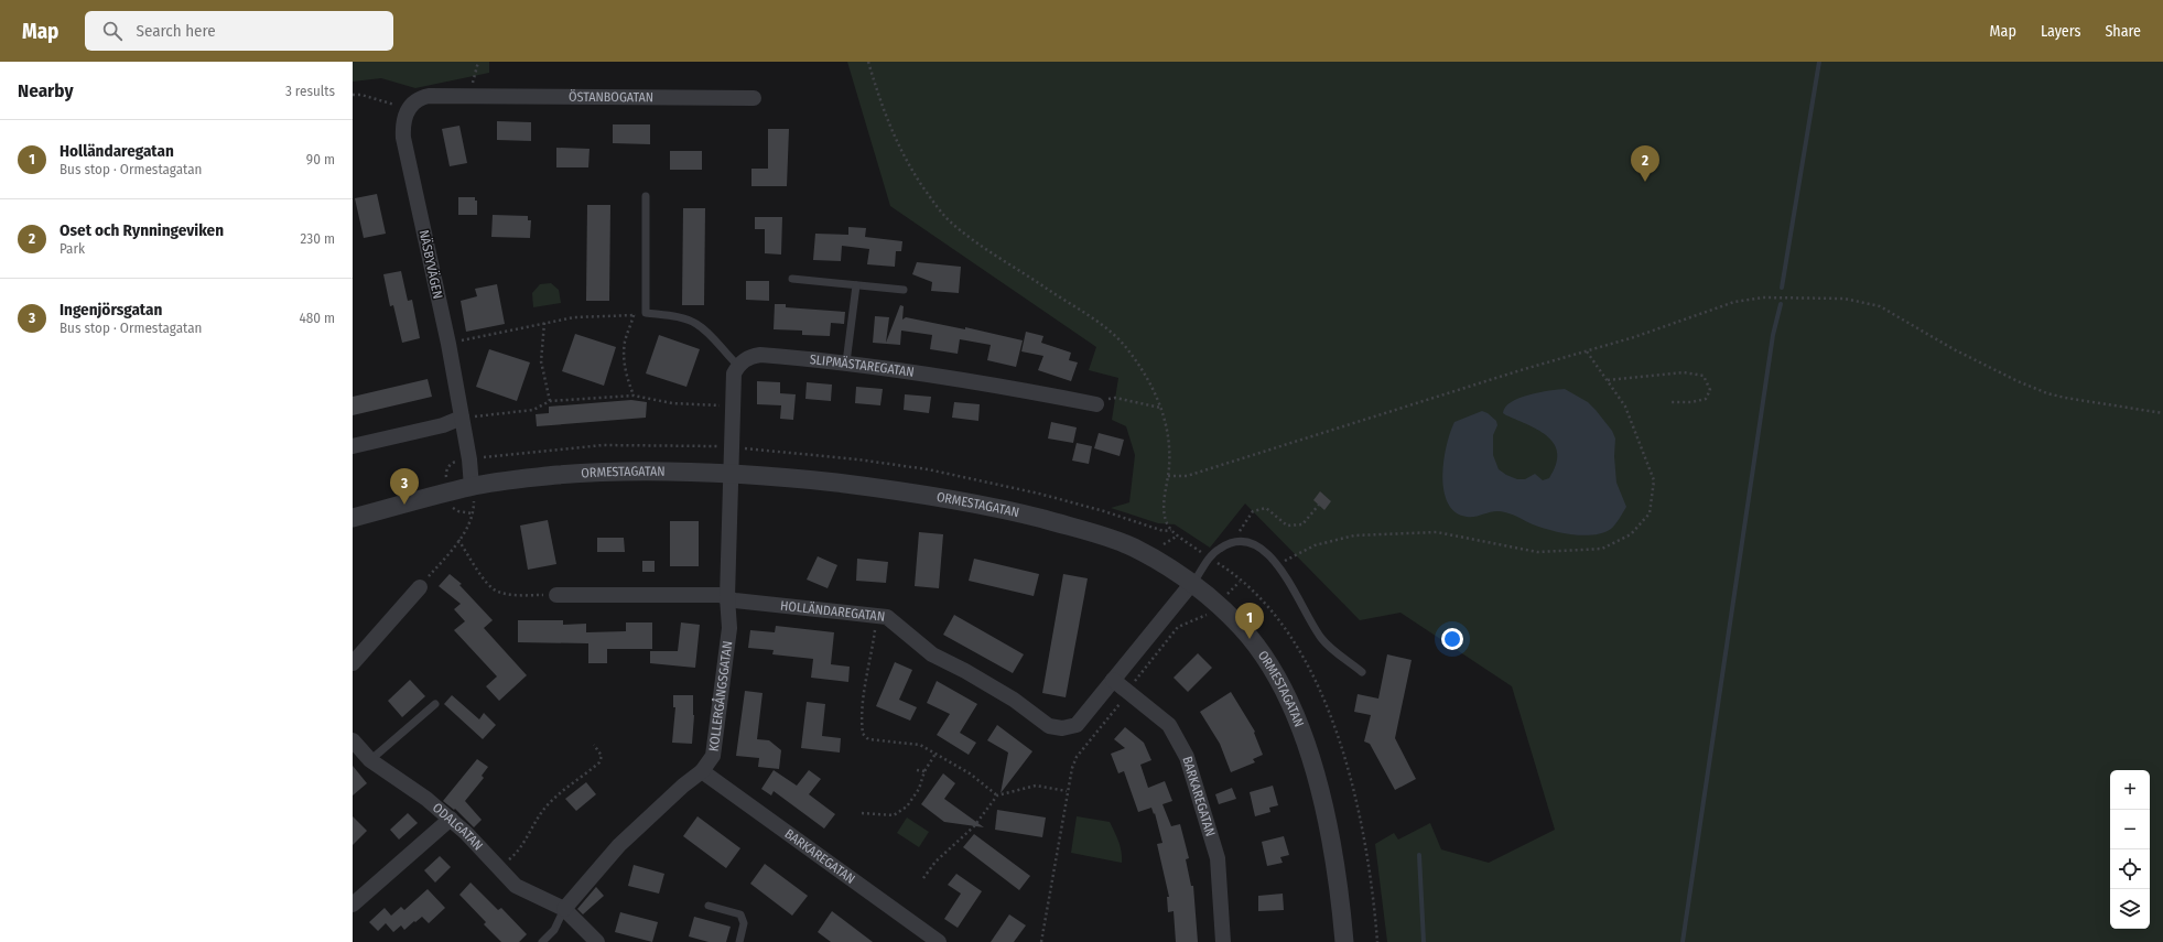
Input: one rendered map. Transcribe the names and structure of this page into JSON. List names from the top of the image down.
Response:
{
  "streets": {
    "street": [
      "ÖSTANBOGATAN",
      "NÄSBYVÄGEN",
      "SLIPMÄSTAREGATAN",
      "ORMESTAGATAN",
      "HOLLÄNDAREGATAN",
      "KOLLERGÅNGSGATAN",
      "BARKAREGATAN",
      "ODALGATAN"
    ]
  },
  "crossings": [
    ["NÄSBYVÄGEN", "ORMESTAGATAN"],
    ["ORMESTAGATAN", "HOLLÄNDAREGATAN"],
    ["ORMESTAGATAN", "KOLLERGÅNGSGATAN"],
    ["HOLLÄNDAREGATAN", "KOLLERGÅNGSGATAN"],
    ["HOLLÄNDAREGATAN", "BARKAREGATAN"],
    ["KOLLERGÅNGSGATAN", "BARKAREGATAN"],
    ["KOLLERGÅNGSGATAN", "ODALGATAN"]
  ],
  "page": {
    "header": "Map",
    "search": "Search here",
    "nav": ["Map", "Layers", "Share"],
    "heading": ["Nearby", "3 results"],
    "list": [
      {
        "mark": "1",
        "name": "Holländaregatan",
        "note": "Bus stop · Ormestagatan",
        "value": "90 m"
      },
      {
        "mark": "2",
        "name": "Oset och Rynningeviken",
        "note": "Park",
        "value": "230 m"
      },
      {
        "mark": "3",
        "name": "Ingenjörsgatan",
        "note": "Bus stop · Ormestagatan",
        "value": "480 m"
      }
    ],
    "pins": ["2", "3", "1"],
    "map_buttons": ["+", "−"]
  }
}
